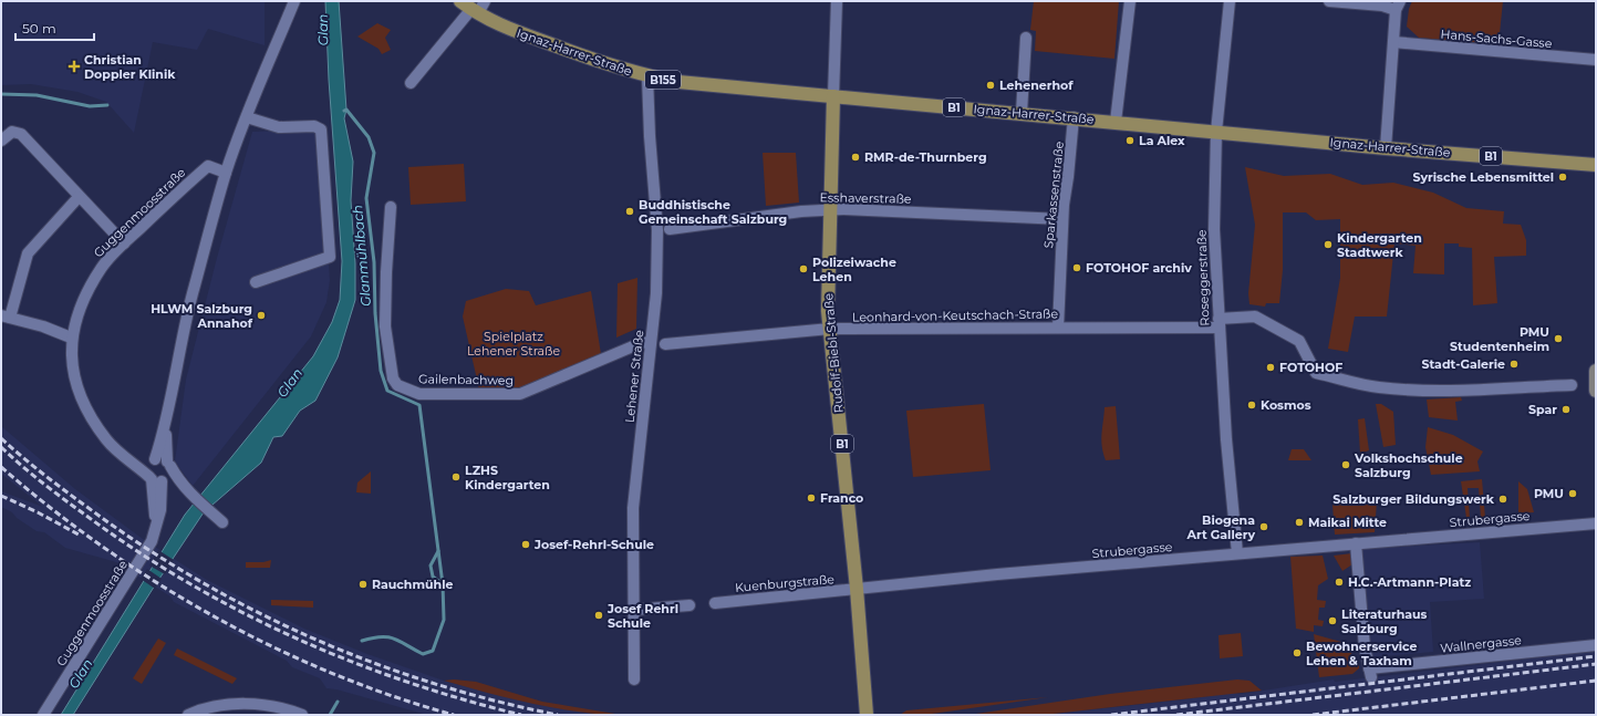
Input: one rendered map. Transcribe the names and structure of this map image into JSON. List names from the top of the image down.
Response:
{
  "streets": {
    "main road": [
      "Ignaz-Harrer-Straße",
      "B155",
      "B1",
      "Rudolf-Biebl-Straße"
    ],
    "street": [
      "Hans-Sachs-Gasse",
      "Sparkassenstraße",
      "Esshaverstraße",
      "Guggenmoosstraße",
      "Roseggerstraße",
      "Leonhard-von-Keutschach-Straße",
      "Lehener Straße",
      "Gailenbachweg",
      "Strubergasse",
      "Kuenburgstraße",
      "Wallnergasse"
    ]
  },
  "crossings": [
    ["Ignaz-Harrer-Straße", "Sparkassenstraße"],
    ["Ignaz-Harrer-Straße", "Roseggerstraße"],
    ["Ignaz-Harrer-Straße", "Rudolf-Biebl-Straße"],
    ["Ignaz-Harrer-Straße", "Lehener Straße"],
    ["Sparkassenstraße", "Esshaverstraße"],
    ["Sparkassenstraße", "Leonhard-von-Keutschach-Straße"],
    ["Esshaverstraße", "Rudolf-Biebl-Straße"],
    ["Roseggerstraße", "Leonhard-von-Keutschach-Straße"],
    ["Roseggerstraße", "Strubergasse"],
    ["Leonhard-von-Keutschach-Straße", "Rudolf-Biebl-Straße"],
    ["Rudolf-Biebl-Straße", "Strubergasse"],
    ["Rudolf-Biebl-Straße", "Kuenburgstraße"],
    ["Lehener Straße", "Gailenbachweg"],
    ["Strubergasse", "Kuenburgstraße"],
    ["Strubergasse", "Wallnergasse"]
  ],
  "water": ["Glan", "Glanmühlbach"],
  "parks": ["Spielplatz Lehener Straße"],
  "places": {
    "health": ["Christian Doppler Klinik"],
    "other": [
      "Lehenerhof",
      "La Alex",
      "RMR-de-Thurnberg",
      "Syrische Lebensmittel",
      "Buddhistische Gemeinschaft Salzburg",
      "Kindergarten Stadtwerk",
      "FOTOHOF archiv",
      "Polizeiwache Lehen",
      "HLWM Salzburg Annahof",
      "PMU Studentenheim",
      "Stadt-Galerie",
      "FOTOHOF",
      "Kosmos",
      "Spar",
      "Volkshochschule Salzburg",
      "LZHS Kindergarten",
      "PMU",
      "Franco",
      "Salzburger Bildungswerk",
      "Maikai Mitte",
      "Biogena Art Gallery",
      "Josef-Rehrl-Schule",
      "H.C.-Artmann-Platz",
      "Rauchmühle",
      "Josef Rehrl Schule",
      "Literaturhaus Salzburg",
      "Bewohnerservice Lehen & Taxham"
    ]
  },
  "scale_bar": "50 m"
}
